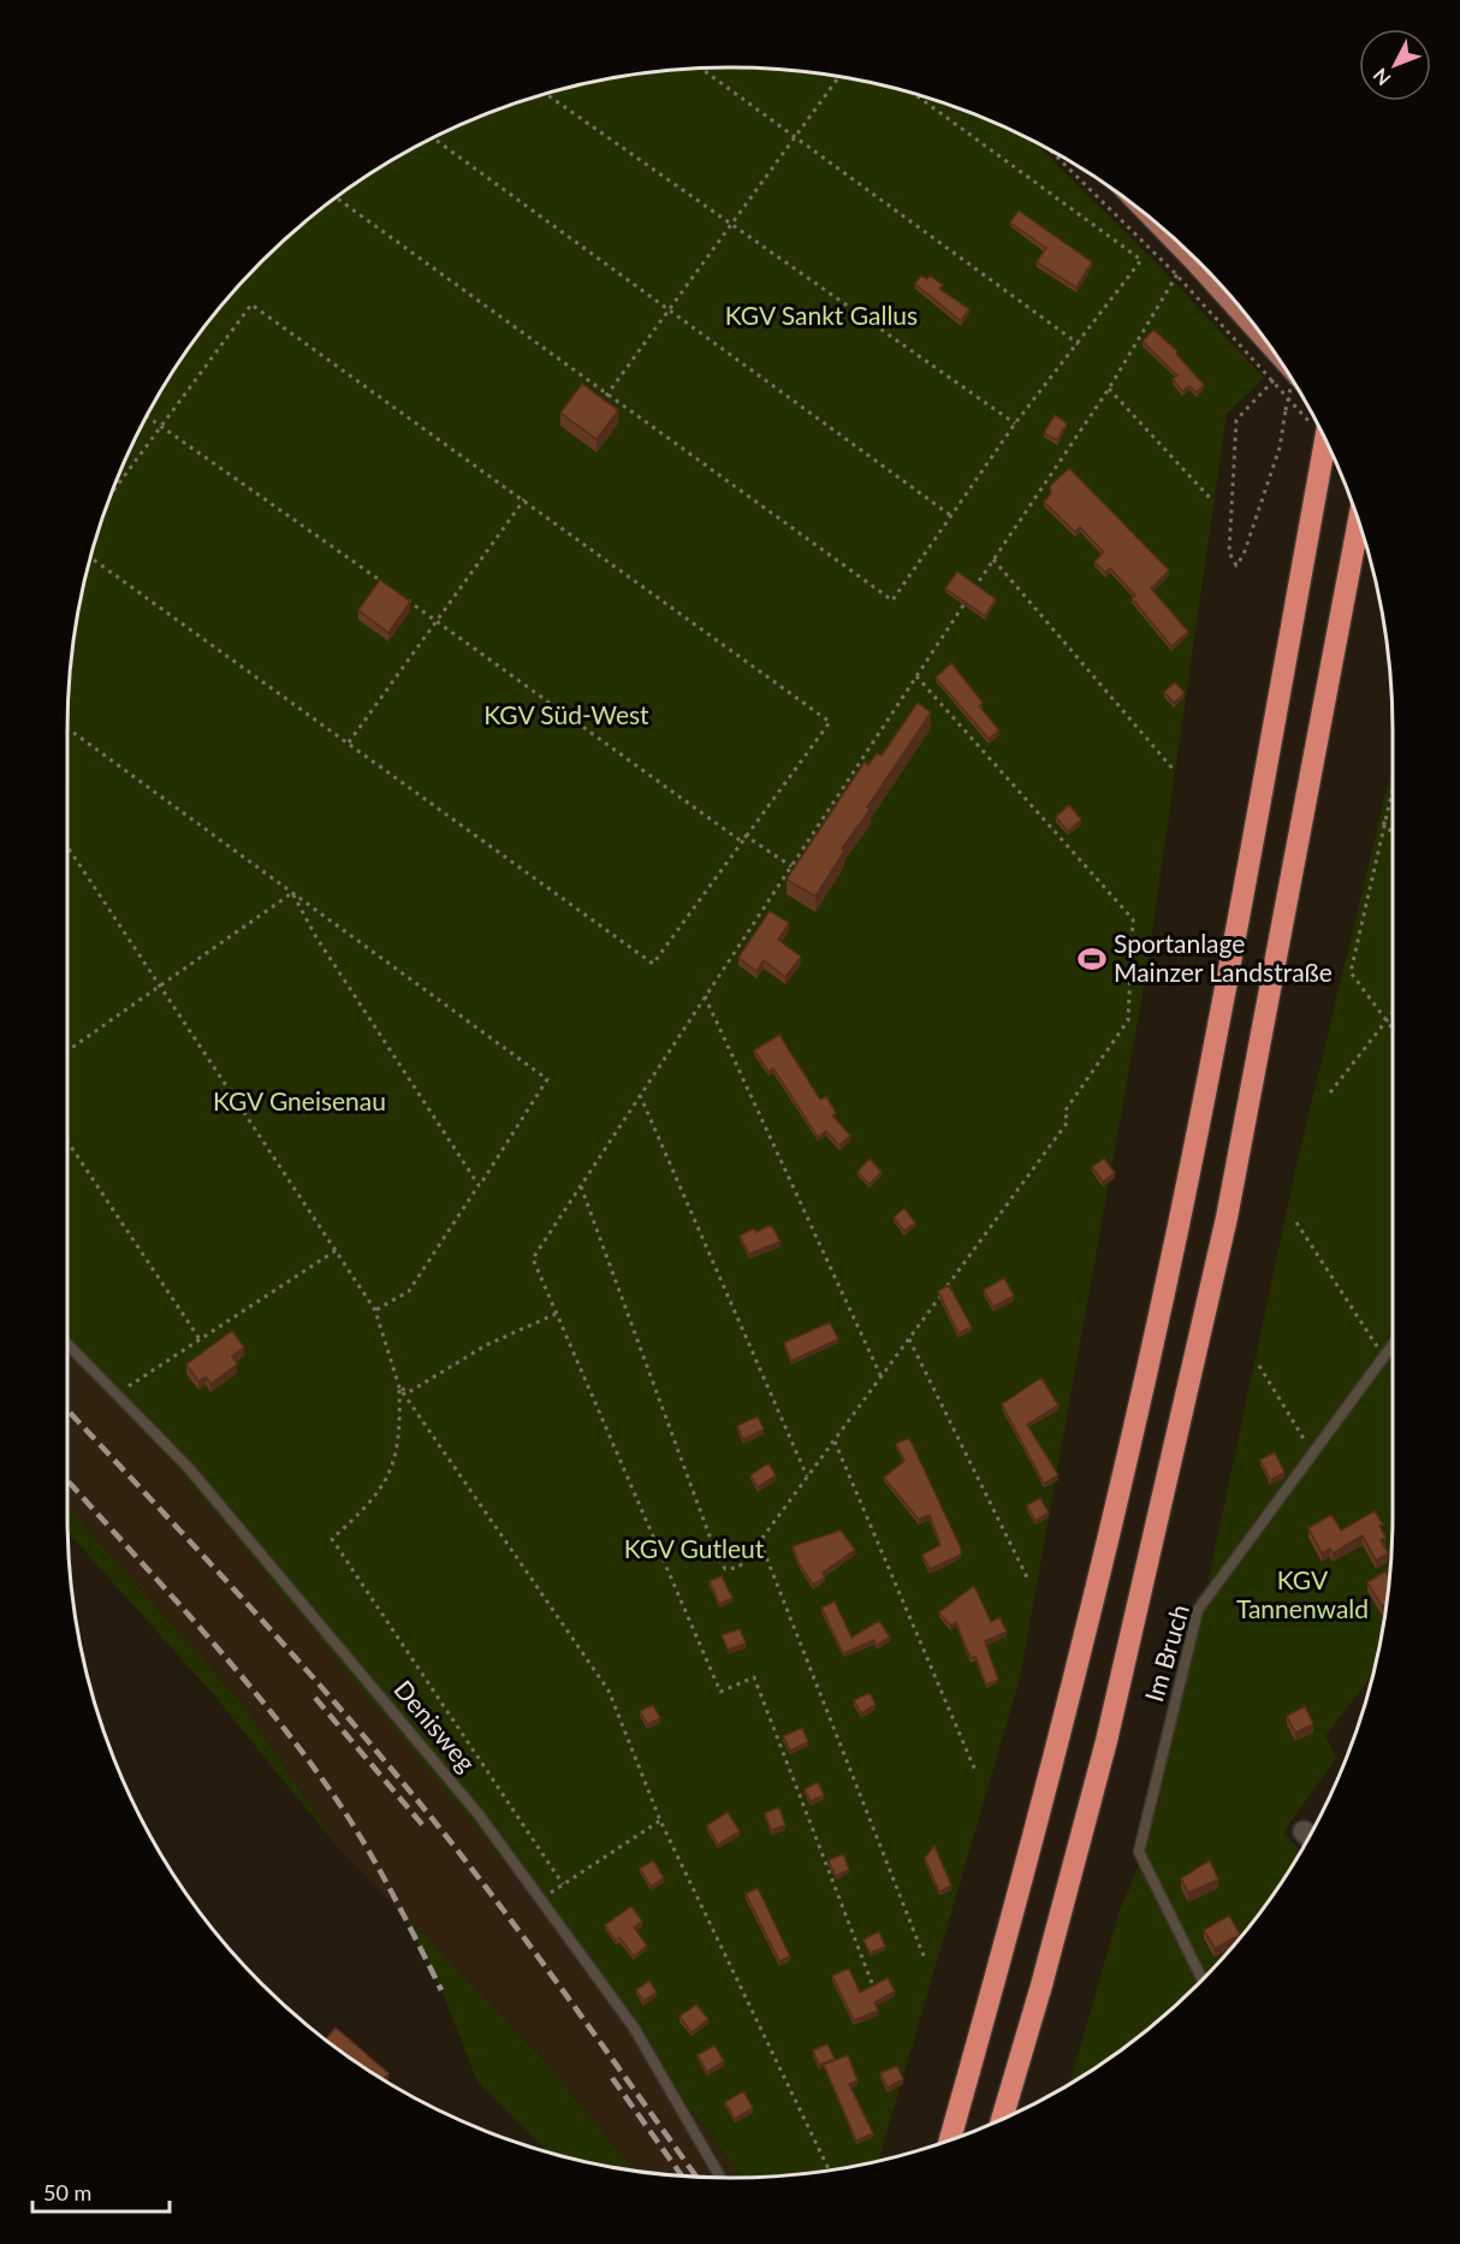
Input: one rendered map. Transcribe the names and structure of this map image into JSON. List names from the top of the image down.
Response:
{
  "streets": {
    "lane": ["Im Bruch", "Denisweg"]
  },
  "parks": [
    "KGV Sankt Gallus",
    "KGV Süd-West",
    "KGV Gneisenau",
    "KGV Gutleut",
    "KGV Tannenwald"
  ],
  "places": {
    "sports": ["Sportanlage Mainzer Landstraße"]
  },
  "scale_bar": "50 m",
  "north": "bottom left"
}
